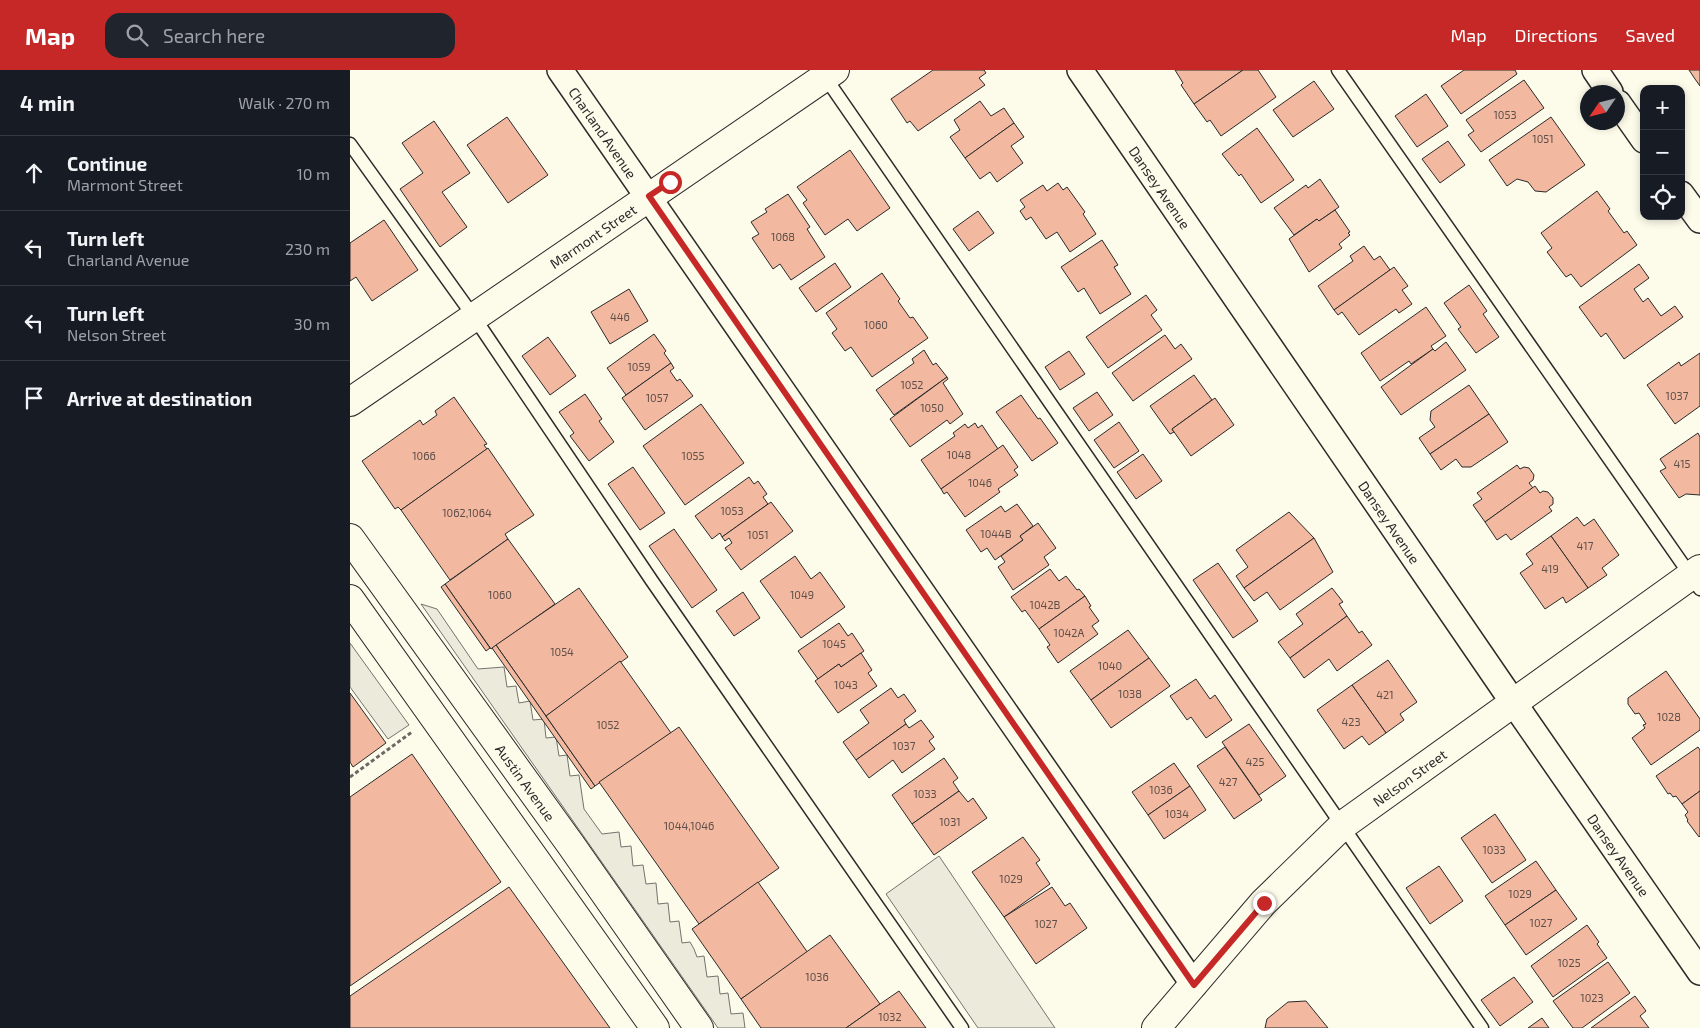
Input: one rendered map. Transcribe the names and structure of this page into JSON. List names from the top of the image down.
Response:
{
  "streets": {
    "main road": ["Marmont Street", "Nelson Street", "Austin Avenue"],
    "street": ["Charland Avenue", "Dansey Avenue"]
  },
  "crossings": [
    ["Charland Avenue", "Marmont Street"],
    ["Charland Avenue", "Nelson Street"],
    ["Dansey Avenue", "Nelson Street"]
  ],
  "house_numbers": [
    "1053",
    "1051",
    "1068",
    "446",
    "1060",
    "1059",
    "1052",
    "1037",
    "1057",
    "1050",
    "1048",
    "1066",
    "1055",
    "415",
    "1046",
    "1053",
    "1062,1064",
    "1044B",
    "1051",
    "417",
    "419",
    "1060",
    "1049",
    "1042B",
    "1042A",
    "1045",
    "1054",
    "1040",
    "1043",
    "1038",
    "421",
    "1028",
    "423",
    "1052",
    "1037",
    "425",
    "427",
    "1036",
    "1033",
    "1034",
    "1031",
    "1044,1046",
    "1033",
    "1029",
    "1029",
    "1027",
    "1027",
    "1025",
    "1036",
    "1023",
    "1032"
  ],
  "north": "bottom left",
  "page": {
    "header": "Map",
    "search": "Search here",
    "nav": ["Map", "Directions", "Saved"],
    "heading": ["4 min", "Walk · 270 m"],
    "map_buttons": ["+", "−"],
    "list": [
      ["Continue", "Marmont Street", "10 m"],
      ["Turn left", "Charland Avenue", "230 m"],
      ["Turn left", "Nelson Street", "30 m"],
      "Arrive at destination"
    ]
  }
}
